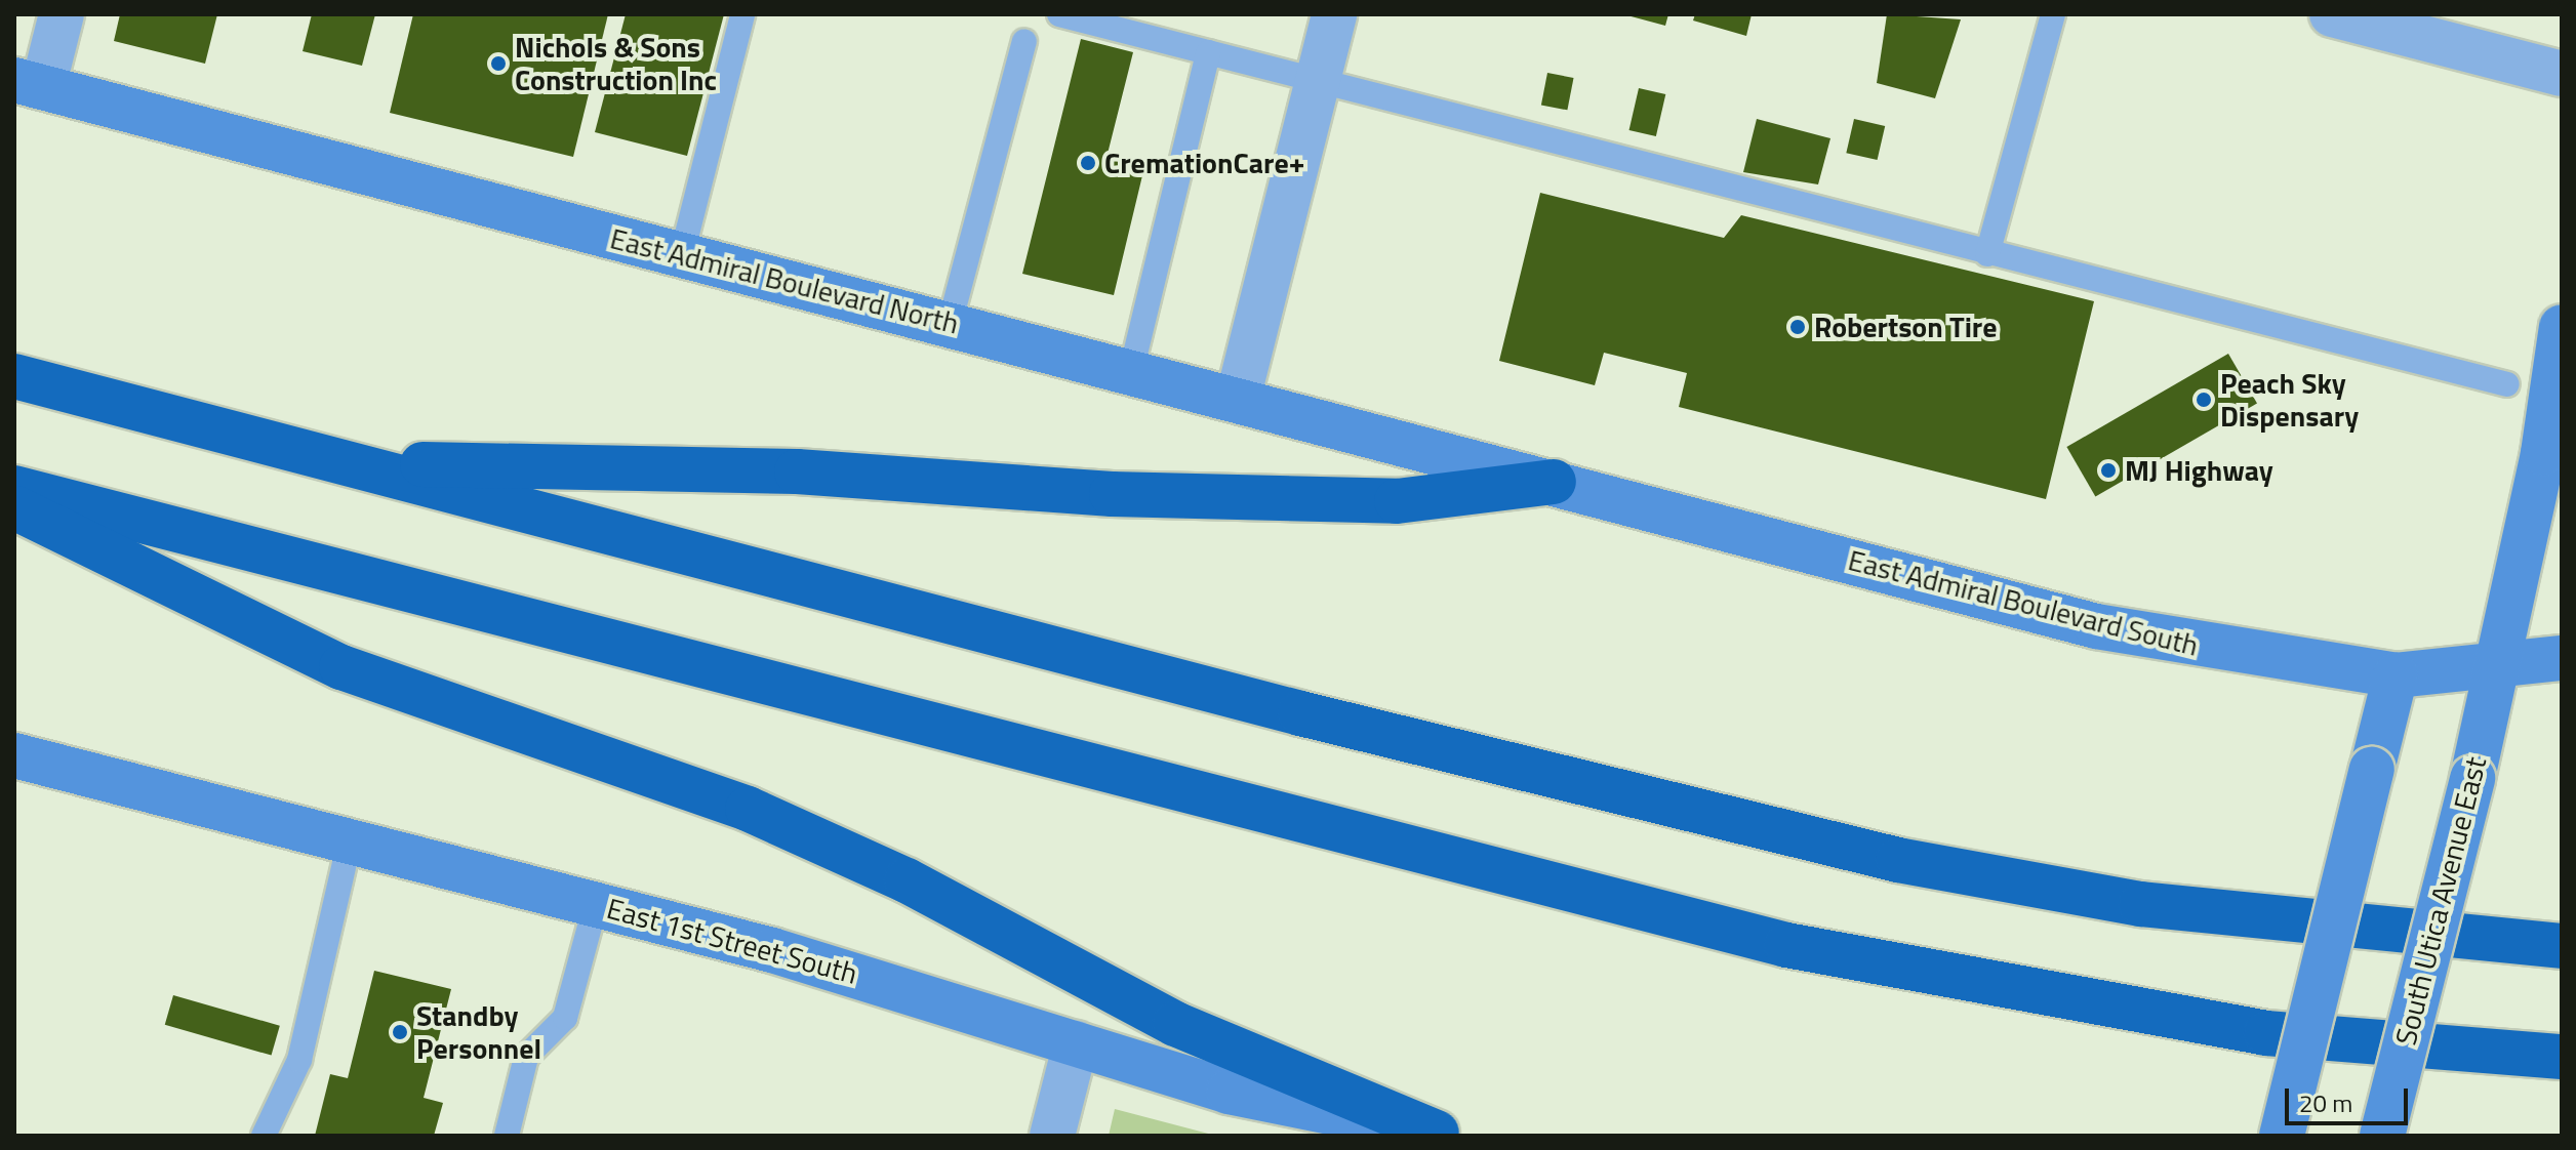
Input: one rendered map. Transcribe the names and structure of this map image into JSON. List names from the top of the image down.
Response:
{
  "streets": {
    "main road": [
      "East Admiral Boulevard North",
      "East Admiral Boulevard South",
      "South Utica Avenue East",
      "East 1st Street South"
    ]
  },
  "crossings": [
    ["East Admiral Boulevard North", "East Admiral Boulevard South"],
    ["East Admiral Boulevard South", "South Utica Avenue East"]
  ],
  "places": [
    "Nichols & Sons Construction Inc",
    "CremationCare+",
    "Robertson Tire",
    "Peach Sky Dispensary",
    "MJ Highway",
    "Standby Personnel"
  ],
  "scale_bar": "20 m"
}
